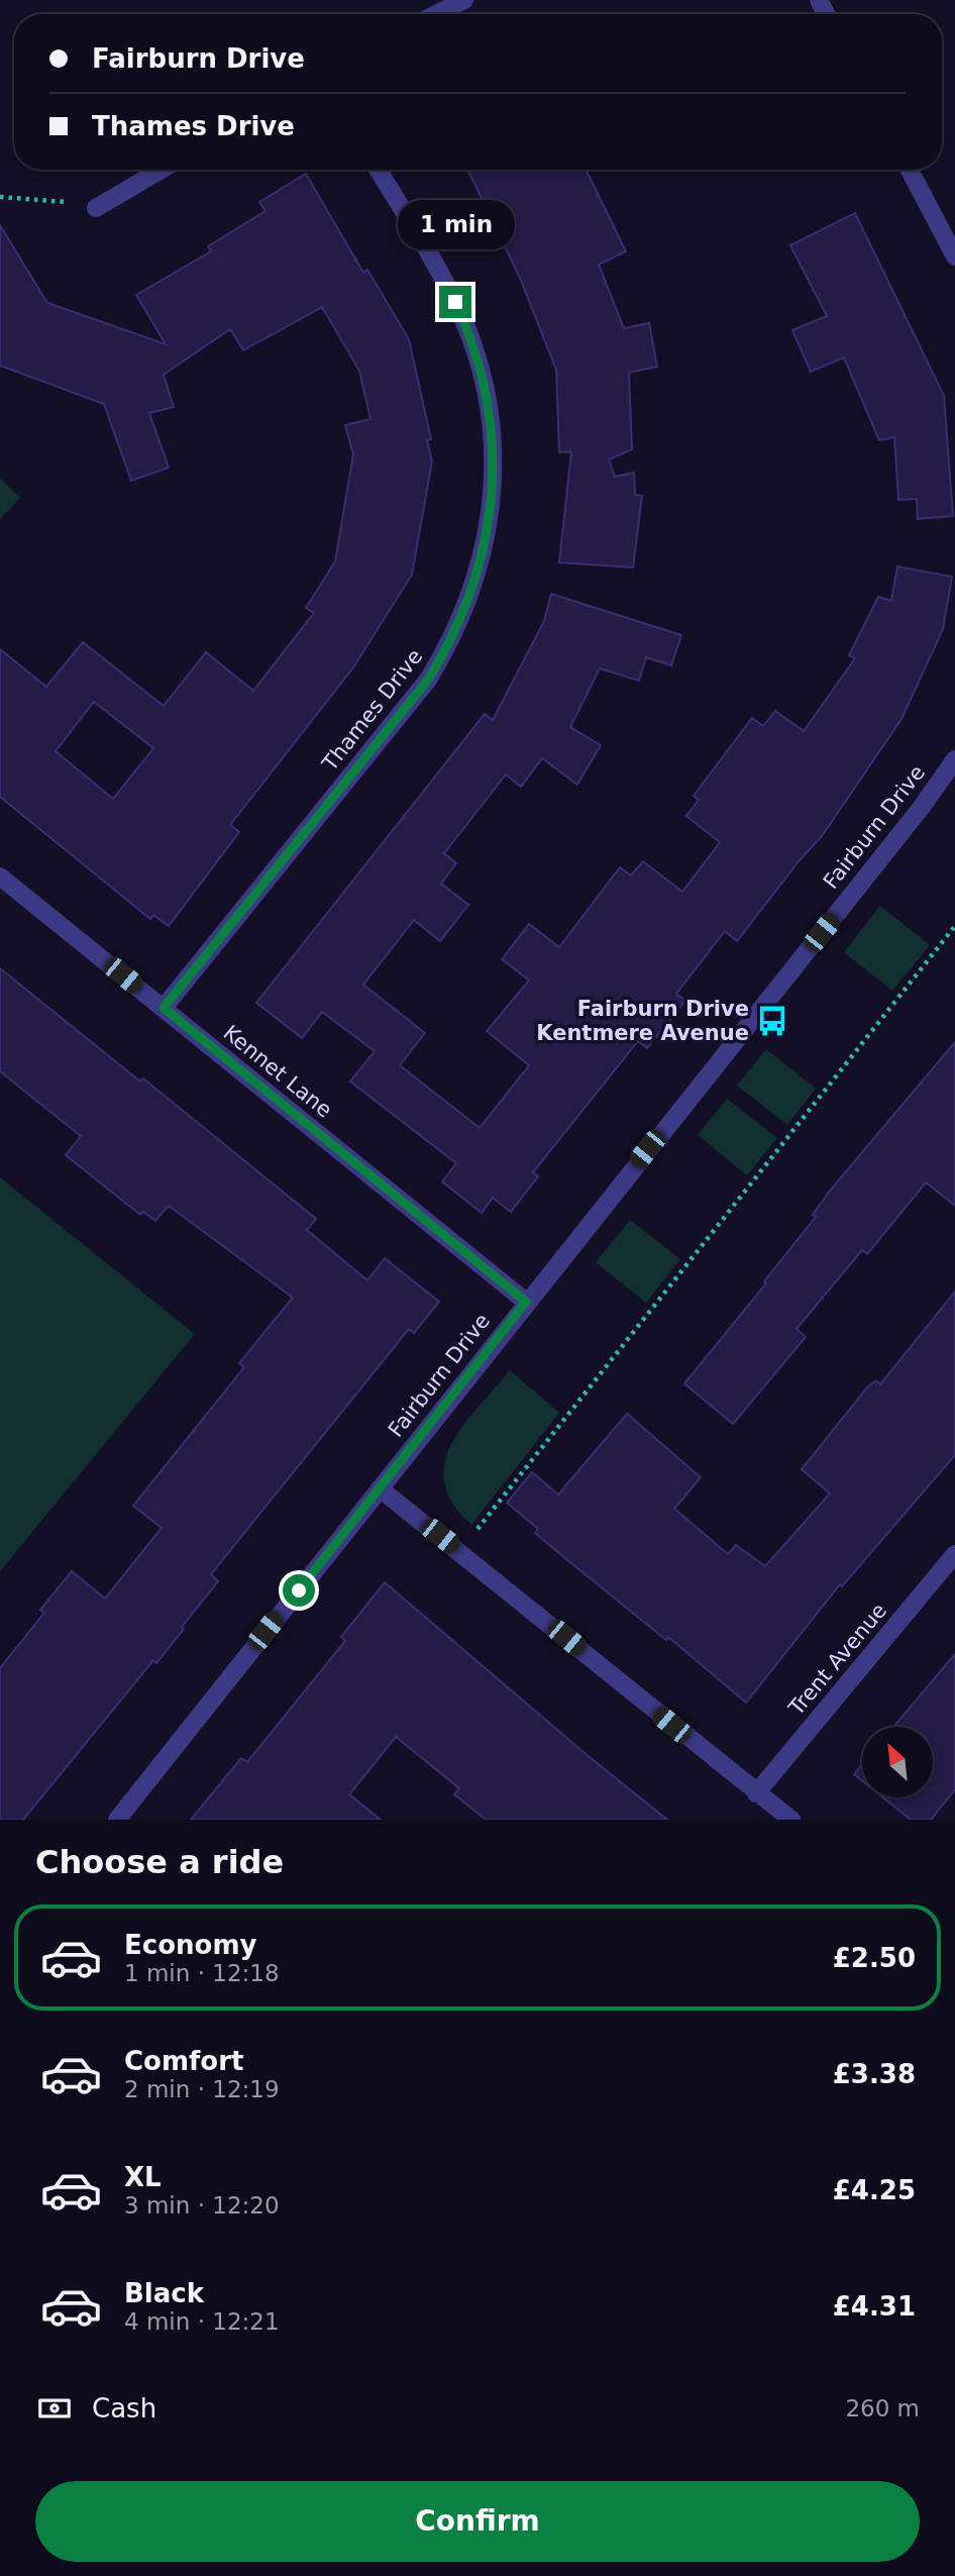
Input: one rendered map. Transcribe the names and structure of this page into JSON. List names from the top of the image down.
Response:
{
  "streets": {
    "street": [
      "Thames Drive",
      "Fairburn Drive",
      "Kennet Lane",
      "Trent Avenue"
    ]
  },
  "crossings": [
    ["Thames Drive", "Kennet Lane"],
    ["Fairburn Drive", "Kennet Lane"]
  ],
  "places": {
    "bus stop": ["Fairburn Drive Kentmere Avenue"]
  },
  "north": "top left",
  "page": {
    "banner": ["Fairburn Drive", "Thames Drive"],
    "bubble": "1 min",
    "heading": "Choose a ride",
    "list": [
      {
        "name": "Economy",
        "note": "1 min · 12:18",
        "value": "£2.50"
      },
      {
        "name": "Comfort",
        "note": "2 min · 12:19",
        "value": "£3.38"
      },
      {
        "name": "XL",
        "note": "3 min · 12:20",
        "value": "£4.25"
      },
      {
        "name": "Black",
        "note": "4 min · 12:21",
        "value": "£4.31"
      }
    ],
    "pay": ["Cash", "260 m"],
    "buttons": "Confirm"
  }
}
